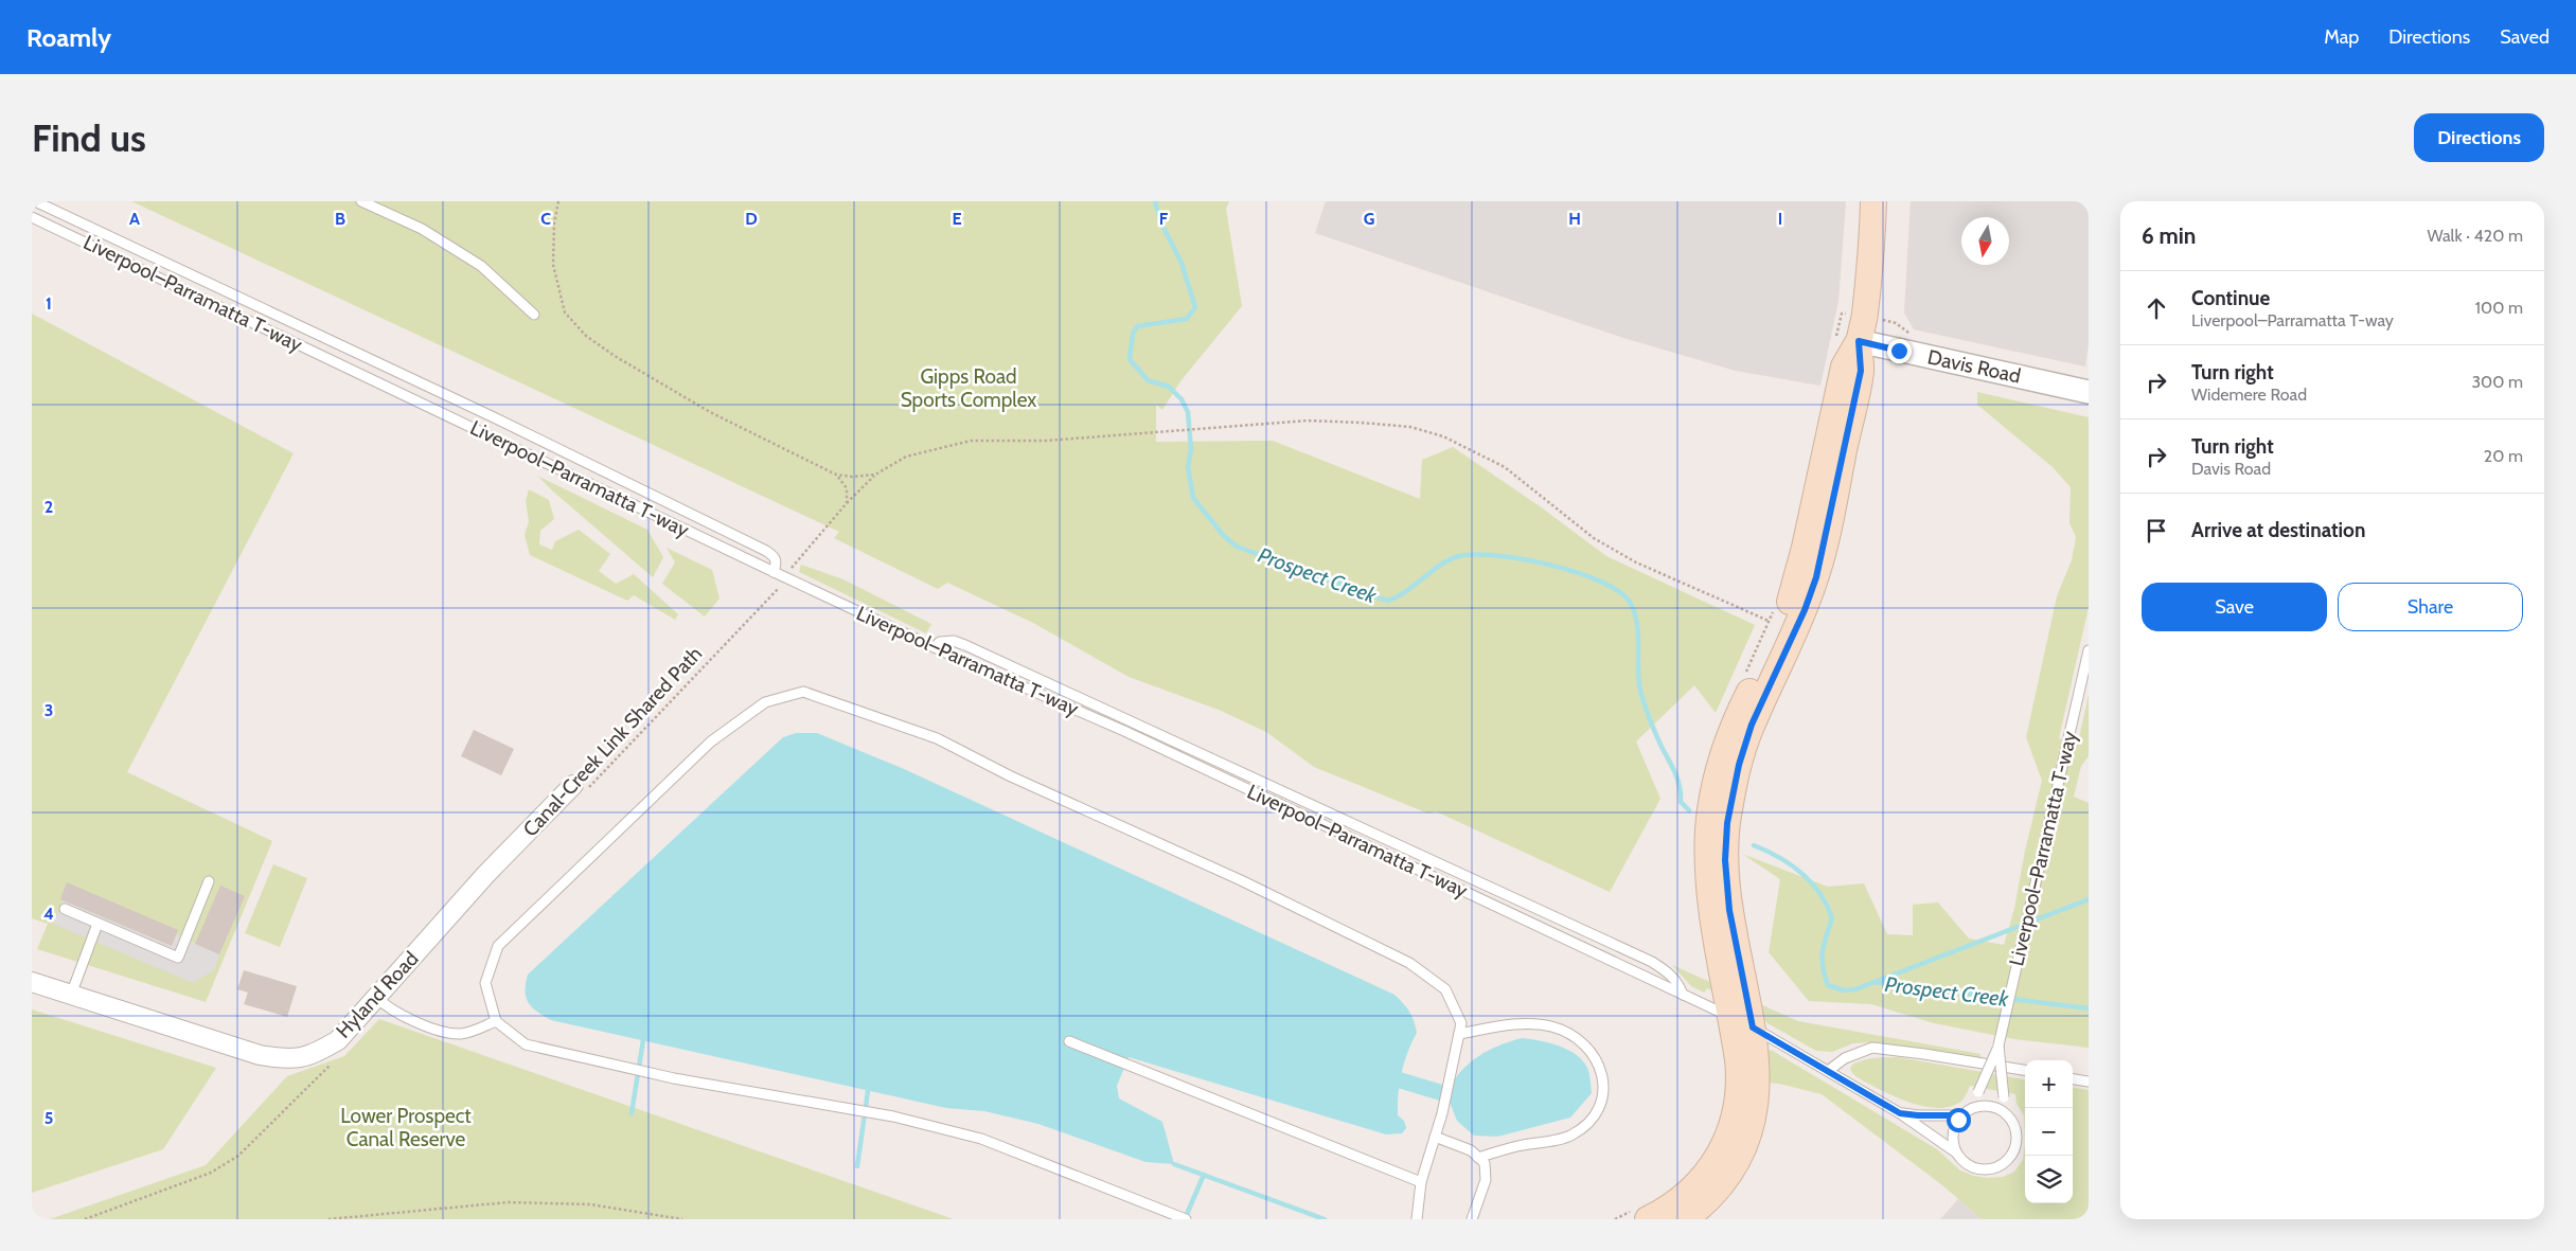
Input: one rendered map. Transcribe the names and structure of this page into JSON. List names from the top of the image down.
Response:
{
  "streets": {
    "street": ["Davis Road", "Hyland Road"],
    "lane": ["Liverpool–Parramatta T-way"],
    "path": ["Canal-Creek Link Shared Path"]
  },
  "crossings": [
    ["Canal-Creek Link Shared Path", "Hyland Road"]
  ],
  "water": ["Prospect Creek"],
  "parks": ["Gipps Road Sports Complex", "Lower Prospect Canal Reserve"],
  "north": "bottom",
  "page": {
    "header": "Roamly",
    "nav": ["Map", "Directions", "Saved"],
    "buttons": [
      "Directions",
      ["Save", "Share"]
    ],
    "title": "Find us",
    "heading": ["6 min", "Walk · 420 m"],
    "list": [
      ["Continue", "Liverpool–Parramatta T-way", "100 m"],
      ["Turn right", "Widemere Road", "300 m"],
      ["Turn right", "Davis Road", "20 m"],
      "Arrive at destination"
    ],
    "map_buttons": ["+", "−"]
  },
  "grid": {
    "columns": [
      "A",
      "B",
      "C",
      "D",
      "E",
      "F",
      "G",
      "H",
      "I"
    ],
    "rows": [
      "1",
      "2",
      "3",
      "4",
      "5"
    ]
  }
}
